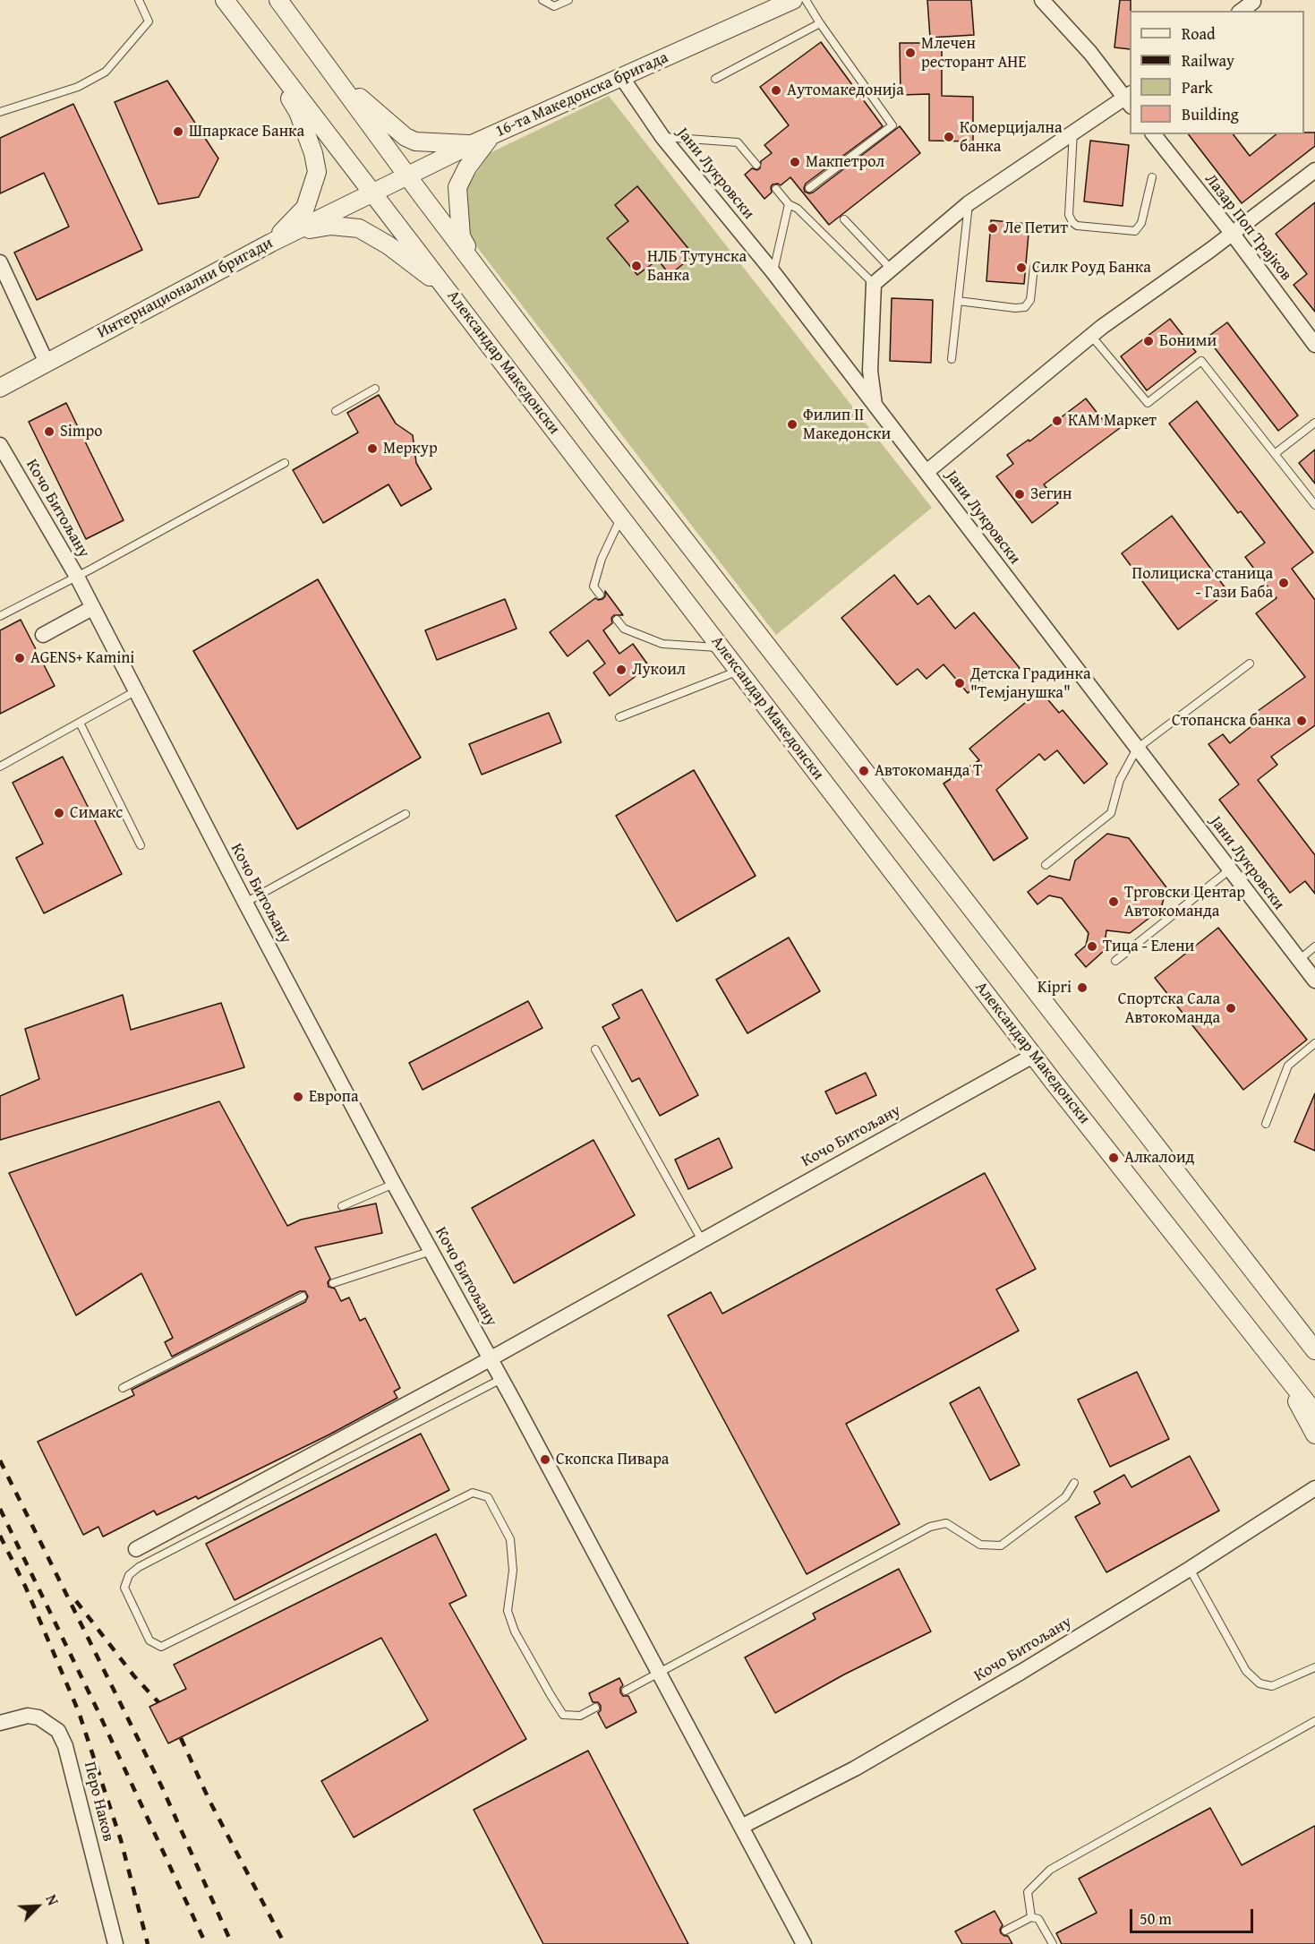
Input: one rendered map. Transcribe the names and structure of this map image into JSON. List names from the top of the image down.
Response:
{
  "streets": {
    "street": [
      "16-та Македонска бригада",
      "Јани Лукровски",
      "Лазар Поп Трајков",
      "Интернационални бригади",
      "Александар Македонски",
      "Кочо Битољану",
      "Перо Наков"
    ]
  },
  "crossings": [
    ["16-та Македонска бригада", "Јани Лукровски"],
    ["16-та Македонска бригада", "Интернационални бригади"],
    ["16-та Македонска бригада", "Александар Македонски"],
    ["Интернационални бригади", "Александар Македонски"],
    ["Александар Македонски", "Кочо Битољану"]
  ],
  "places": [
    "Млечен ресторант АНЕ",
    "Аутомакедонија",
    "Шпаркасе Банка",
    "Комерцијална банка",
    "Макпетрол",
    "Ле Петит",
    "НЛБ Тутунска Банка",
    "Силк Роуд Банка",
    "Боними",
    "КАМ Маркет",
    "Филип II Македонски",
    "Simpo",
    "Меркур",
    "Зегин",
    "Полициска станица - Гази Баба",
    "AGENS+ Kamini",
    "Лукоил",
    "Детска Градинка \"Темјанушка\"",
    "Стопанска банка",
    "Автокоманда Т",
    "Симакс",
    "Трговски Центар Автокоманда",
    "Тица - Елени",
    "Kipri",
    "Спортска Сала Автокоманда",
    "Европа",
    "Алкалоид",
    "Скопска Пивара"
  ],
  "legend": [
    "Road",
    "Railway",
    "Park",
    "Building"
  ],
  "scale_bar": "50 m",
  "north": "top right"
}
